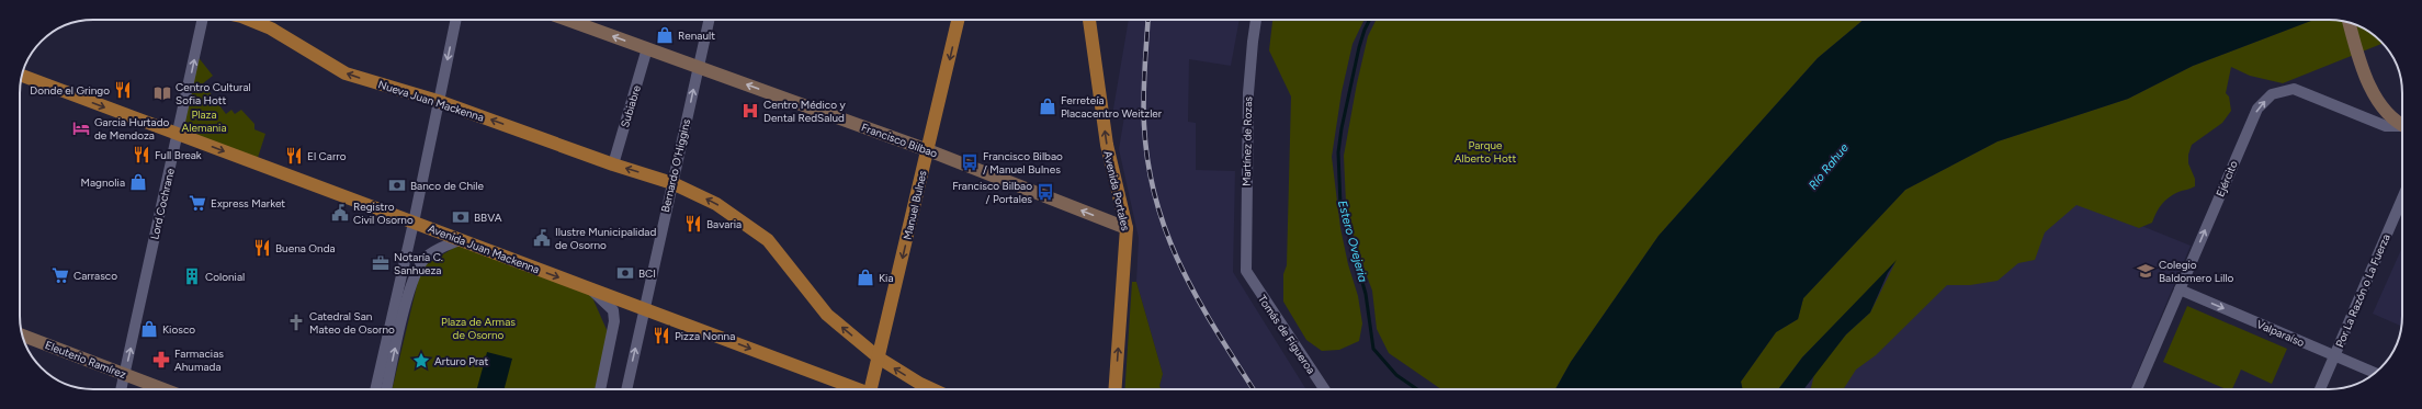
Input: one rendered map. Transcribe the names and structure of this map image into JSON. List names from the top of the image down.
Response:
{
  "streets": {
    "main road": [
      "Nueva Juan Mackenna",
      "Avenida Portales",
      "Manuel Bulnes",
      "Avenida Juan Mackenna"
    ],
    "street": [
      "Subiabre",
      "Francisco Bilbao",
      "Martínez de Rozas",
      "Bernardo O'Higgins",
      "Ejército",
      "Lord Cochrane",
      "Por La Razón o La Fuerza",
      "Valparaíso",
      "Tomás de Figueroa",
      "Eleuterio Ramírez"
    ]
  },
  "crossings": [
    ["Nueva Juan Mackenna", "Subiabre"],
    ["Nueva Juan Mackenna", "Bernardo O'Higgins"],
    ["Subiabre", "Francisco Bilbao"],
    ["Francisco Bilbao", "Bernardo O'Higgins"],
    ["Francisco Bilbao", "Avenida Portales"],
    ["Francisco Bilbao", "Manuel Bulnes"],
    ["Martínez de Rozas", "Tomás de Figueroa"],
    ["Bernardo O'Higgins", "Avenida Juan Mackenna"],
    ["Ejército", "Valparaíso"],
    ["Lord Cochrane", "Avenida Juan Mackenna"],
    ["Lord Cochrane", "Eleuterio Ramírez"],
    ["Por La Razón o La Fuerza", "Valparaíso"]
  ],
  "one_way": [
    "Nueva Juan Mackenna",
    "Francisco Bilbao",
    "Bernardo O'Higgins",
    "Avenida Portales",
    "Lord Cochrane",
    "Manuel Bulnes",
    "Avenida Juan Mackenna",
    "Valparaíso"
  ],
  "water": ["Río Rahue", "Estero Ovejeria"],
  "parks": ["Plaza Alemania", "Parque Alberto Hott", "Plaza de Armas de Osorno"],
  "places": {
    "shop": [
      "Renault",
      "Ferreteía Placacentro Weitzler",
      "Magnolia",
      "Kia",
      "Kiosco"
    ],
    "restaurant": [
      "Donde el Gringo",
      "Full Break",
      "El Carro",
      "Bavaria",
      "Buena Onda",
      "Pizza Nonna"
    ],
    "library": ["Centro Cultural Sofia Hott"],
    "hospital": ["Centro Médico y Dental RedSalud"],
    "hotel": ["Garcia Hurtado de Mendoza"],
    "bus stop": ["Francisco Bilbao / Manuel Bulnes", "Francisco Bilbao / Portales"],
    "bank": ["Banco de Chile", "BBVA", "BCI"],
    "supermarket": ["Express Market", "Carrasco"],
    "public building": ["Registro Civil Osorno", "Ilustre Municipalidad de Osorno"],
    "office": ["Notaría C. Sanhueza"],
    "school or university": ["Colegio Baldomero Lillo"],
    "building": ["Colonial"],
    "church": ["Catedral San Mateo de Osorno"],
    "pharmacy": ["Farmacias Ahumada"],
    "place": ["Arturo Prat"]
  }
}
